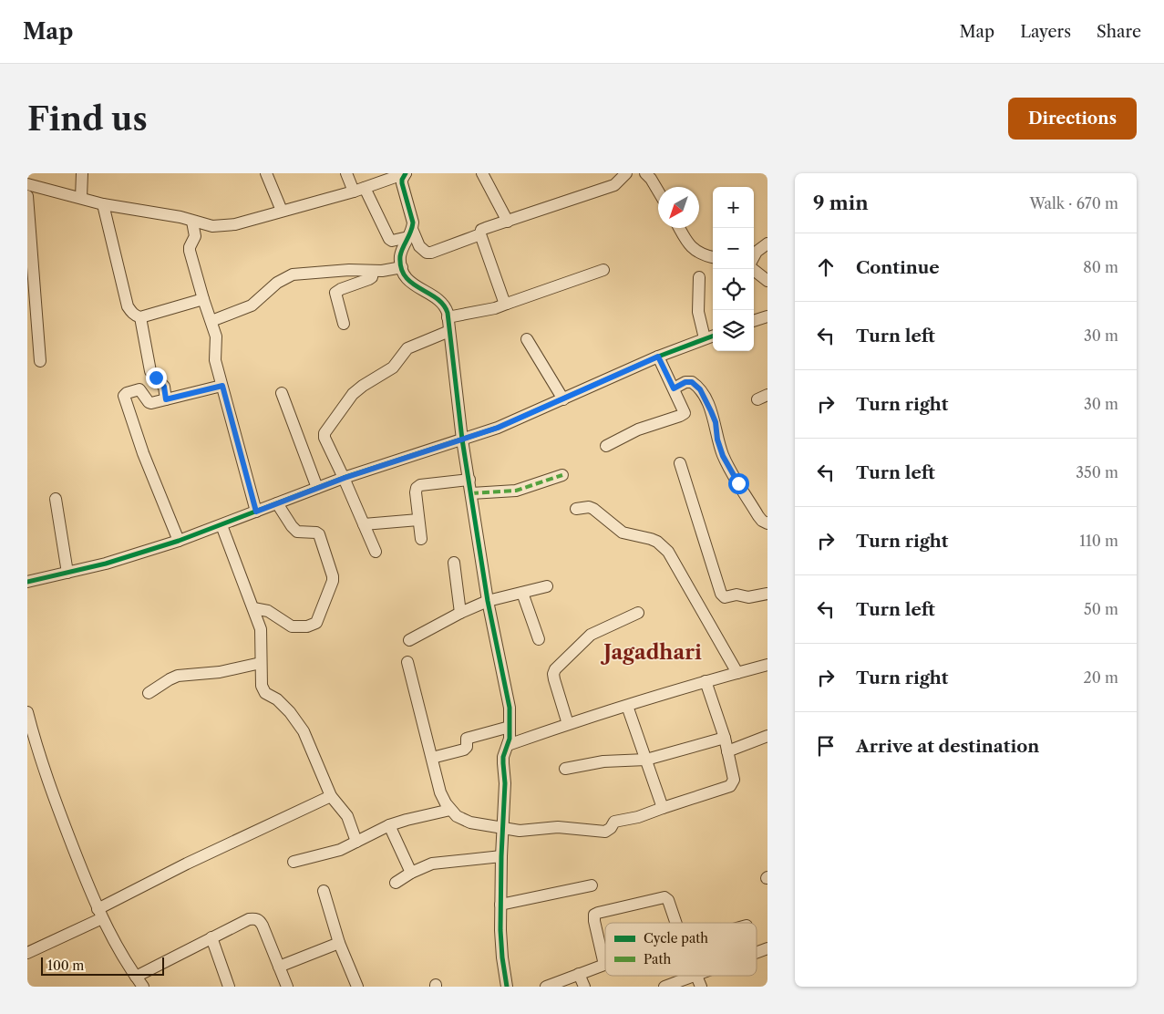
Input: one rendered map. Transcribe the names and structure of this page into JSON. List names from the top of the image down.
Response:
{
  "districts": ["Jagadhari"],
  "legend": ["Cycle path", "Path"],
  "scale_bar": "100 m",
  "north": "bottom left",
  "page": {
    "header": "Map",
    "nav": ["Map", "Layers", "Share"],
    "buttons": "Directions",
    "title": "Find us",
    "heading": ["9 min", "Walk · 670 m"],
    "map_buttons": ["+", "−"],
    "list": [
      ["Continue", "80 m"],
      ["Turn left", "30 m"],
      ["Turn right", "30 m"],
      ["Turn left", "350 m"],
      ["Turn right", "110 m"],
      ["Turn left", "50 m"],
      ["Turn right", "20 m"],
      "Arrive at destination"
    ],
    "scale": "100 m"
  }
}
